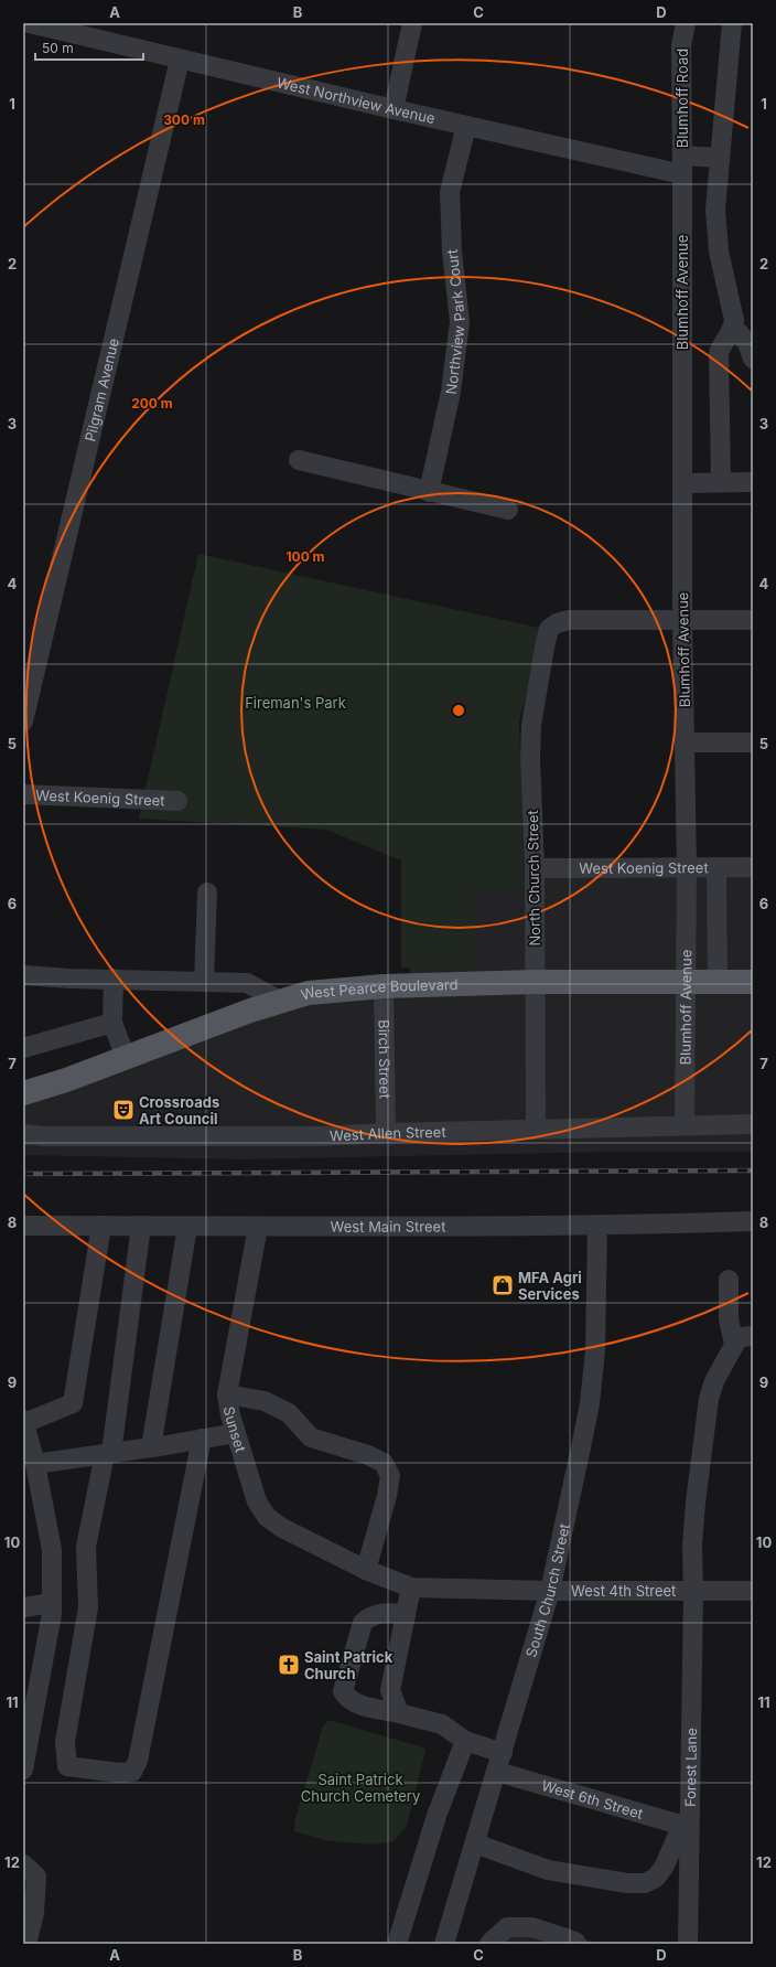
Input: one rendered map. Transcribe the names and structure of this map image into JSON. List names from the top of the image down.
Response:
{
  "streets": {
    "main road": ["West Pearce Boulevard"],
    "street": [
      "Blumhoff Road",
      "West Northview Avenue",
      "Blumhoff Avenue",
      "Northview Park Court",
      "Pilgram Avenue",
      "West Koenig Street",
      "North Church Street",
      "Birch Street",
      "West Allen Street",
      "West Main Street",
      "Sunset",
      "South Church Street",
      "West 4th Street",
      "Forest Lane",
      "West 6th Street"
    ]
  },
  "crossings": [
    ["Blumhoff Road", "West Northview Avenue"],
    ["Blumhoff Road", "Blumhoff Avenue"],
    ["West Northview Avenue", "Blumhoff Avenue"],
    ["West Northview Avenue", "Northview Park Court"],
    ["West Northview Avenue", "Pilgram Avenue"],
    ["Blumhoff Avenue", "West Koenig Street"],
    ["Blumhoff Avenue", "North Church Street"],
    ["Blumhoff Avenue", "West Pearce Boulevard"],
    ["Blumhoff Avenue", "West Allen Street"],
    ["West Koenig Street", "North Church Street"],
    ["North Church Street", "West Pearce Boulevard"],
    ["North Church Street", "West Allen Street"],
    ["West Pearce Boulevard", "Birch Street"],
    ["Birch Street", "West Allen Street"],
    ["West Main Street", "Sunset"],
    ["West Main Street", "South Church Street"],
    ["Sunset", "West 4th Street"],
    ["South Church Street", "West 4th Street"],
    ["South Church Street", "West 6th Street"],
    ["West 4th Street", "Forest Lane"],
    ["Forest Lane", "West 6th Street"]
  ],
  "parks": ["Fireman's Park", "Saint Patrick Church Cemetery"],
  "places": {
    "theatre": ["Crossroads Art Council"],
    "shop": ["MFA Agri Services"],
    "church": ["Saint Patrick Church"]
  },
  "scale_bar": "50 m",
  "grid": {
    "columns": [
      "A",
      "B",
      "C",
      "D"
    ],
    "rows": [
      "1",
      "2",
      "3",
      "4",
      "5",
      "6",
      "7",
      "8",
      "9",
      "10",
      "11",
      "12"
    ]
  },
  "rings": ["300 m", "200 m", "100 m"]
}
